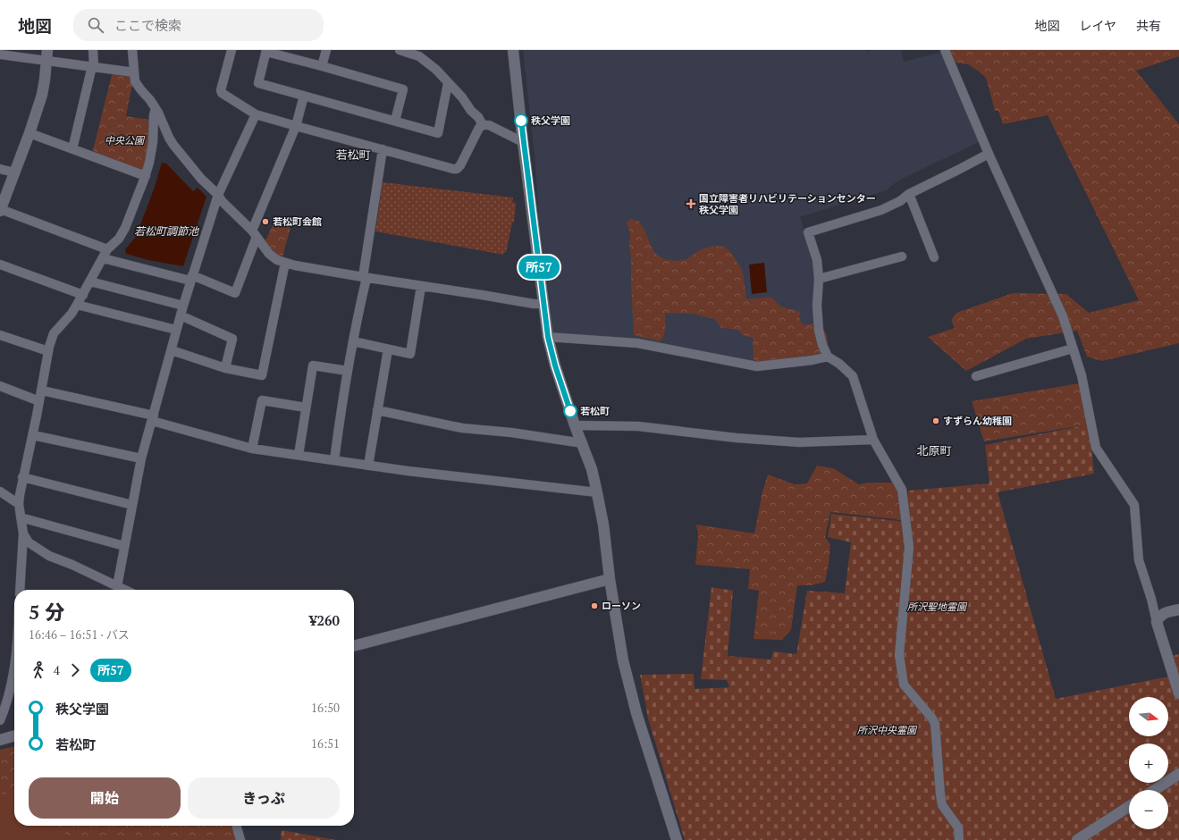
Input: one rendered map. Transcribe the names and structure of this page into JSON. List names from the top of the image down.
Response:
{
  "districts": ["若松町", "北原町"],
  "water": ["若松町調節池"],
  "parks": ["中央公園", "所沢聖地霊園", "所沢中央霊園"],
  "places": {
    "other": [
      "秩父学園",
      "若松町会館",
      "若松町",
      "すずらん幼稚園",
      "ローソン"
    ],
    "health": ["国立障害者リハビリテーションセンター 秩父学園"]
  },
  "lines": ["bus line 所57"],
  "north": "right",
  "page": {
    "header": "地図",
    "search": "ここで検索",
    "nav": ["地図", "レイヤ", "共有"],
    "on_map": "所57",
    "heading": ["5 分", "16:46 – 16:51 · バス", "¥260"],
    "legs": ["4", "所57"],
    "list": [
      {
        "name": "秩父学園",
        "value": "16:50"
      },
      {
        "name": "若松町",
        "value": "16:51"
      }
    ],
    "map_buttons": ["+", "−"],
    "buttons": ["開始", "きっぷ"]
  }
}
